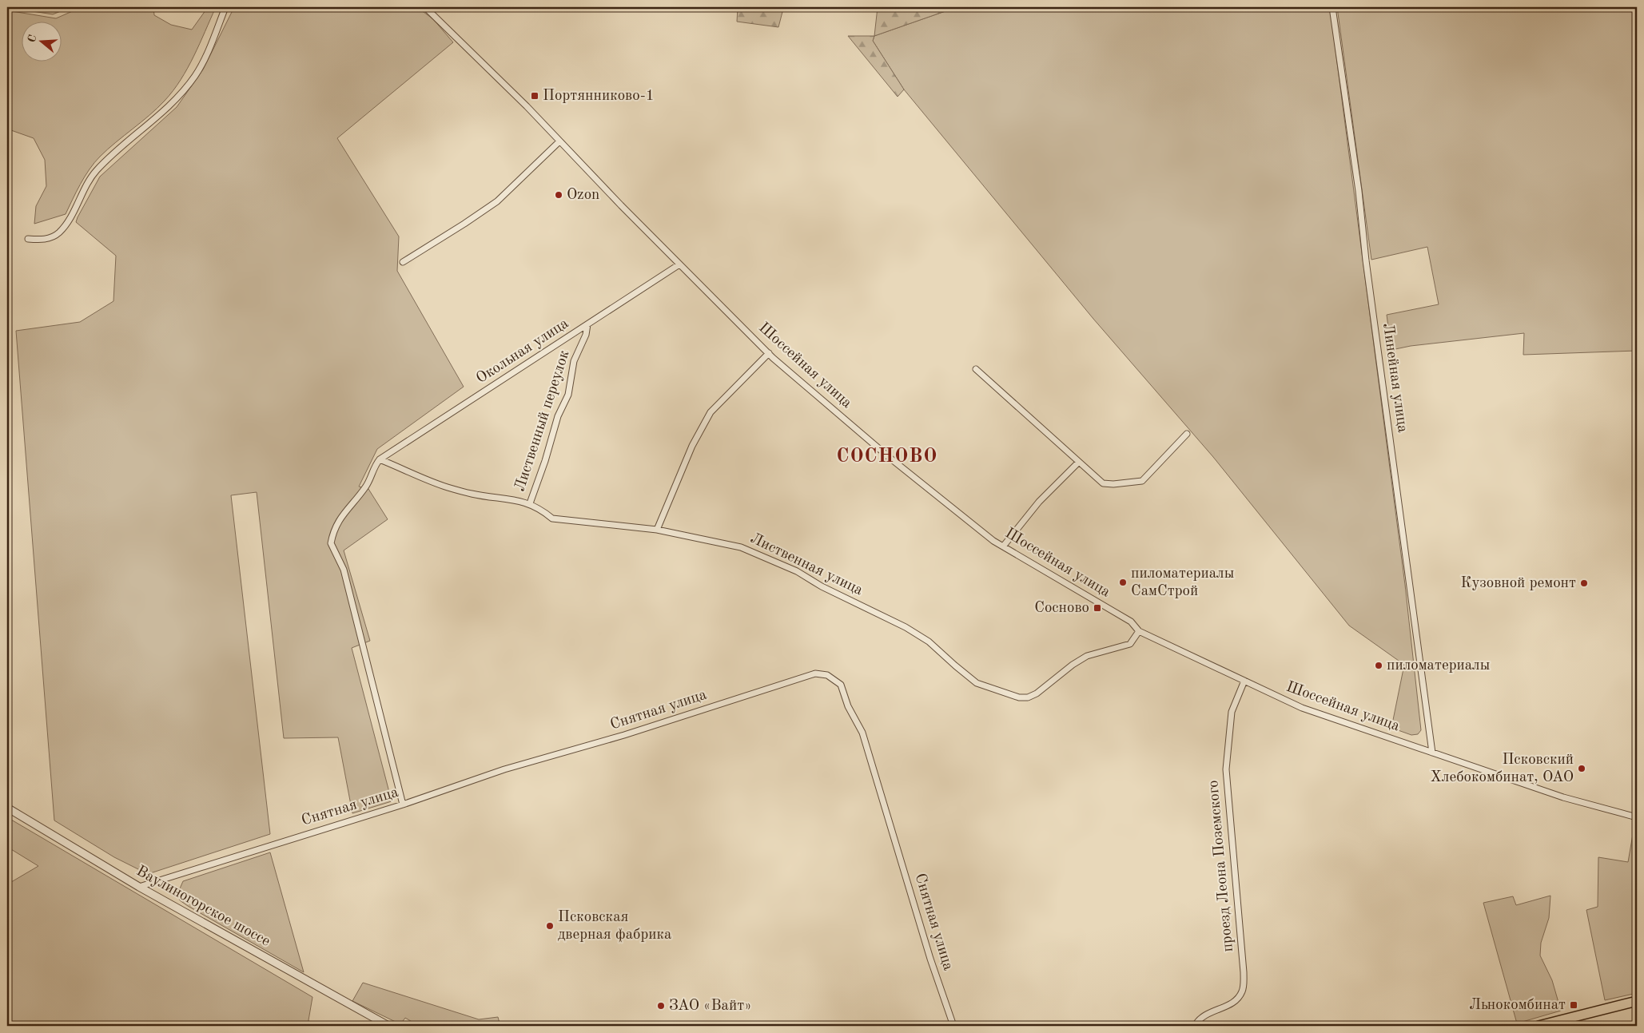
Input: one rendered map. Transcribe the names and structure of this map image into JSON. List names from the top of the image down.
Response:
{
  "streets": {
    "street": [
      "Окольная улица",
      "Шоссейная улица",
      "Линейная улица",
      "Лиственный переулок",
      "Лиственная улица",
      "Снятная улица",
      "проезд Леона Поземского",
      "Ваулиногорское шоссе"
    ]
  },
  "crossings": [
    ["Окольная улица", "Шоссейная улица"],
    ["Окольная улица", "Лиственный переулок"],
    ["Окольная улица", "Лиственная улица"],
    ["Шоссейная улица", "Линейная улица"],
    ["Шоссейная улица", "Лиственная улица"],
    ["Шоссейная улица", "проезд Леона Поземского"],
    ["Лиственный переулок", "Лиственная улица"],
    ["Снятная улица", "Ваулиногорское шоссе"]
  ],
  "districts": ["СОСНОВО"],
  "places": {
    "transit": ["Портянниково-1", "Сосново", "Льнокомбинат"],
    "other": [
      "Ozon",
      "пиломатериалы СамСтрой",
      "Кузовной ремонт",
      "пиломатериалы",
      "Псковский Хлебокомбинат, ОАО",
      "Псковская дверная фабрика",
      "ЗАО «Вайт»"
    ]
  },
  "north": "left"
}
